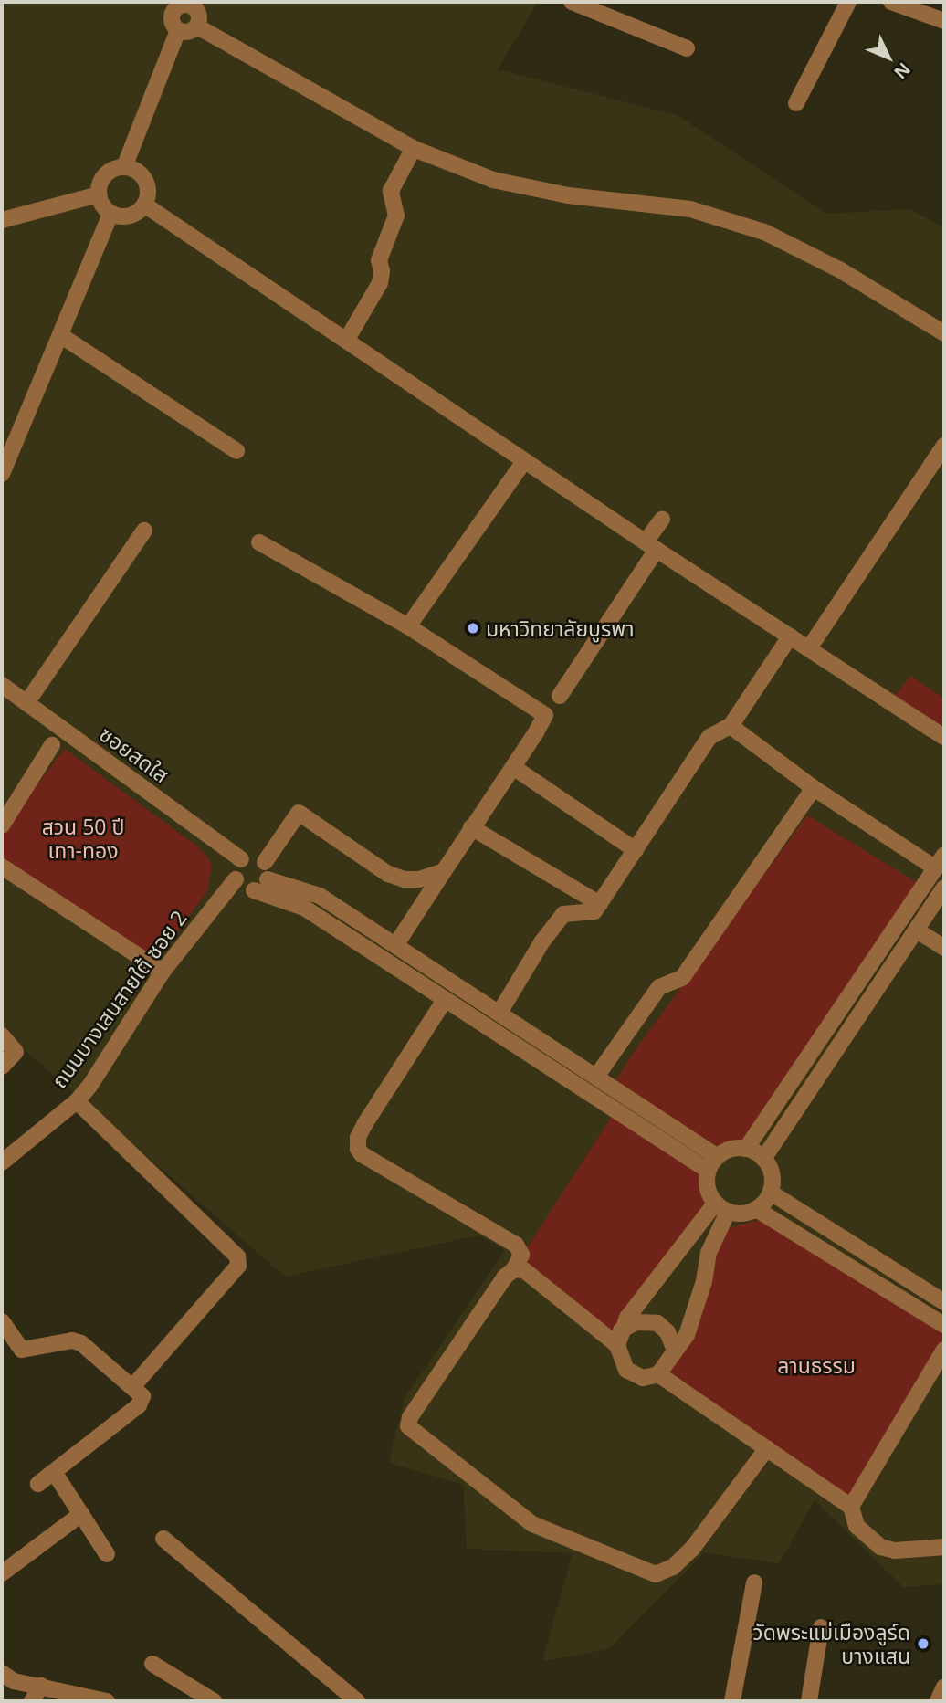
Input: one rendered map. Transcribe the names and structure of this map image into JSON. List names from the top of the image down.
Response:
{
  "streets": {
    "street": ["ซอยสดใส", "ถนนบางเสนสายใต้ ซอย 2"]
  },
  "crossings": [
    ["ซอยสดใส", "ถนนบางเสนสายใต้ ซอย 2"]
  ],
  "parks": ["สวน 50 ปี เทา-ทอง", "ลานธรรม"],
  "places": ["มหาวิทยาลัยบูรพา", "วัดพระแม่เมืองลูร์ด บางแสน"],
  "north": "bottom right"
}
